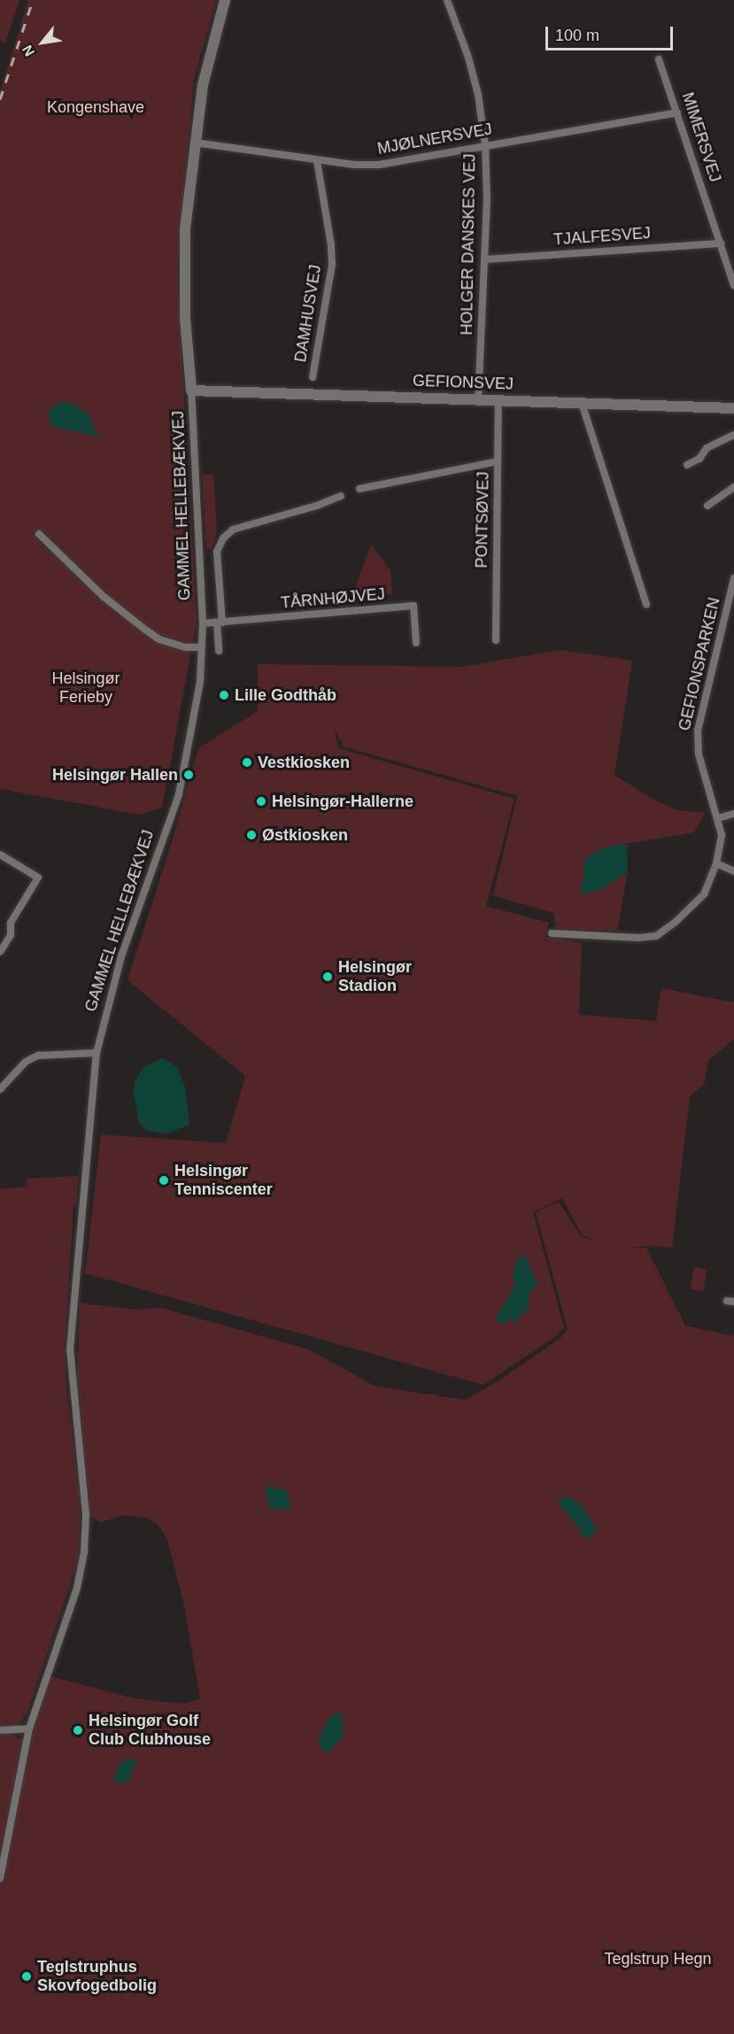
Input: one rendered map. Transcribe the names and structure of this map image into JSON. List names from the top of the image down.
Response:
{
  "streets": {
    "main road": ["GEFIONSVEJ", "GAMMEL HELLEBÆKVEJ"],
    "street": [
      "MIMERSVEJ",
      "MJØLNERSVEJ",
      "TJALFESVEJ",
      "HOLGER DANSKES VEJ",
      "DAMHUSVEJ",
      "PONTSØVEJ",
      "TÅRNHØJVEJ",
      "GEFIONSPARKEN"
    ]
  },
  "crossings": [
    ["MIMERSVEJ", "MJØLNERSVEJ"],
    ["MIMERSVEJ", "TJALFESVEJ"],
    ["MJØLNERSVEJ", "HOLGER DANSKES VEJ"],
    ["MJØLNERSVEJ", "DAMHUSVEJ"],
    ["MJØLNERSVEJ", "GAMMEL HELLEBÆKVEJ"],
    ["TJALFESVEJ", "HOLGER DANSKES VEJ"],
    ["HOLGER DANSKES VEJ", "GEFIONSVEJ"],
    ["GEFIONSVEJ", "GAMMEL HELLEBÆKVEJ"],
    ["GEFIONSVEJ", "PONTSØVEJ"],
    ["GAMMEL HELLEBÆKVEJ", "TÅRNHØJVEJ"]
  ],
  "parks": ["Kongenshave", "Helsingør Ferieby", "Teglstrup Hegn"],
  "places": [
    "Lille Godthåb",
    "Vestkiosken",
    "Helsingør Hallen",
    "Helsingør-Hallerne",
    "Østkiosken",
    "Helsingør Stadion",
    "Helsingør Tenniscenter",
    "Helsingør Golf Club Clubhouse",
    "Teglstruphus Skovfogedbolig"
  ],
  "scale_bar": "100 m",
  "north": "bottom left"
}
